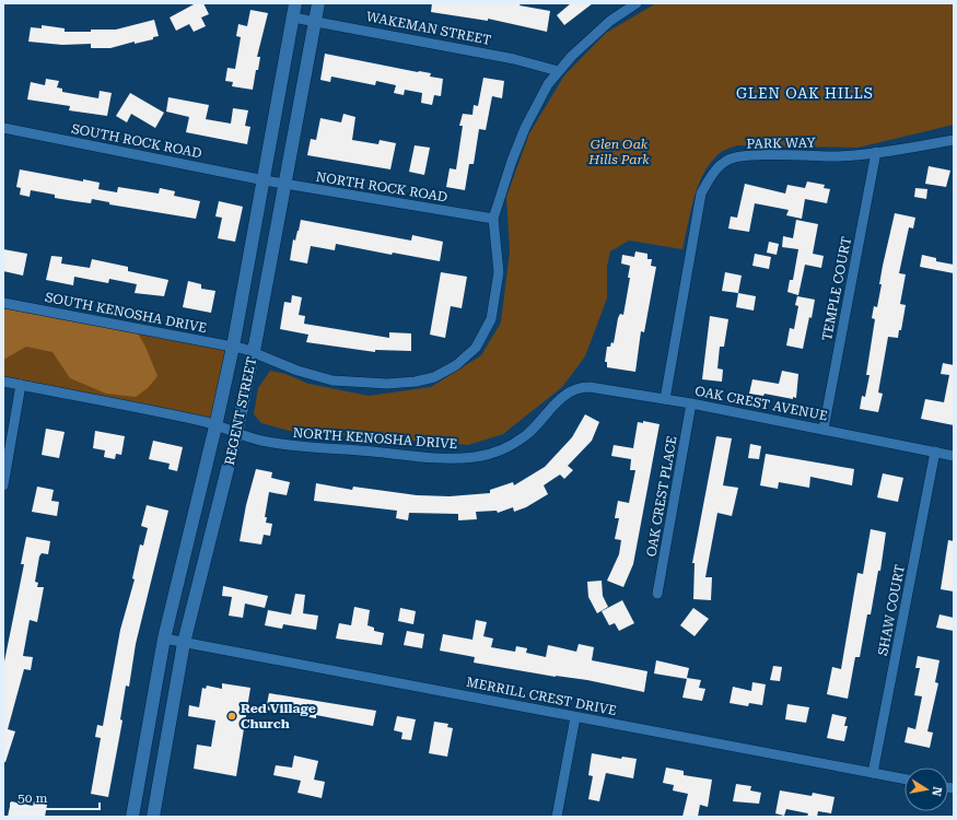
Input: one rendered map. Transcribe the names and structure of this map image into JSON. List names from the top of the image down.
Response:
{
  "streets": {
    "street": [
      "WAKEMAN STREET",
      "SOUTH ROCK ROAD",
      "PARK WAY",
      "NORTH ROCK ROAD",
      "TEMPLE COURT",
      "SOUTH KENOSHA DRIVE",
      "OAK CREST AVENUE",
      "REGENT STREET",
      "NORTH KENOSHA DRIVE",
      "OAK CREST PLACE",
      "SHAW COURT",
      "MERRILL CREST DRIVE"
    ]
  },
  "crossings": [
    ["WAKEMAN STREET", "REGENT STREET"],
    ["SOUTH ROCK ROAD", "NORTH ROCK ROAD"],
    ["SOUTH ROCK ROAD", "REGENT STREET"],
    ["PARK WAY", "TEMPLE COURT"],
    ["PARK WAY", "OAK CREST AVENUE"],
    ["NORTH ROCK ROAD", "REGENT STREET"],
    ["TEMPLE COURT", "OAK CREST AVENUE"],
    ["SOUTH KENOSHA DRIVE", "REGENT STREET"],
    ["OAK CREST AVENUE", "NORTH KENOSHA DRIVE"],
    ["OAK CREST AVENUE", "OAK CREST PLACE"],
    ["OAK CREST AVENUE", "SHAW COURT"],
    ["REGENT STREET", "NORTH KENOSHA DRIVE"],
    ["REGENT STREET", "MERRILL CREST DRIVE"],
    ["SHAW COURT", "MERRILL CREST DRIVE"]
  ],
  "districts": ["GLEN OAK HILLS"],
  "parks": ["Glen Oak Hills Park"],
  "places": ["Red Village Church"],
  "scale_bar": "50 m",
  "north": "right"
}
